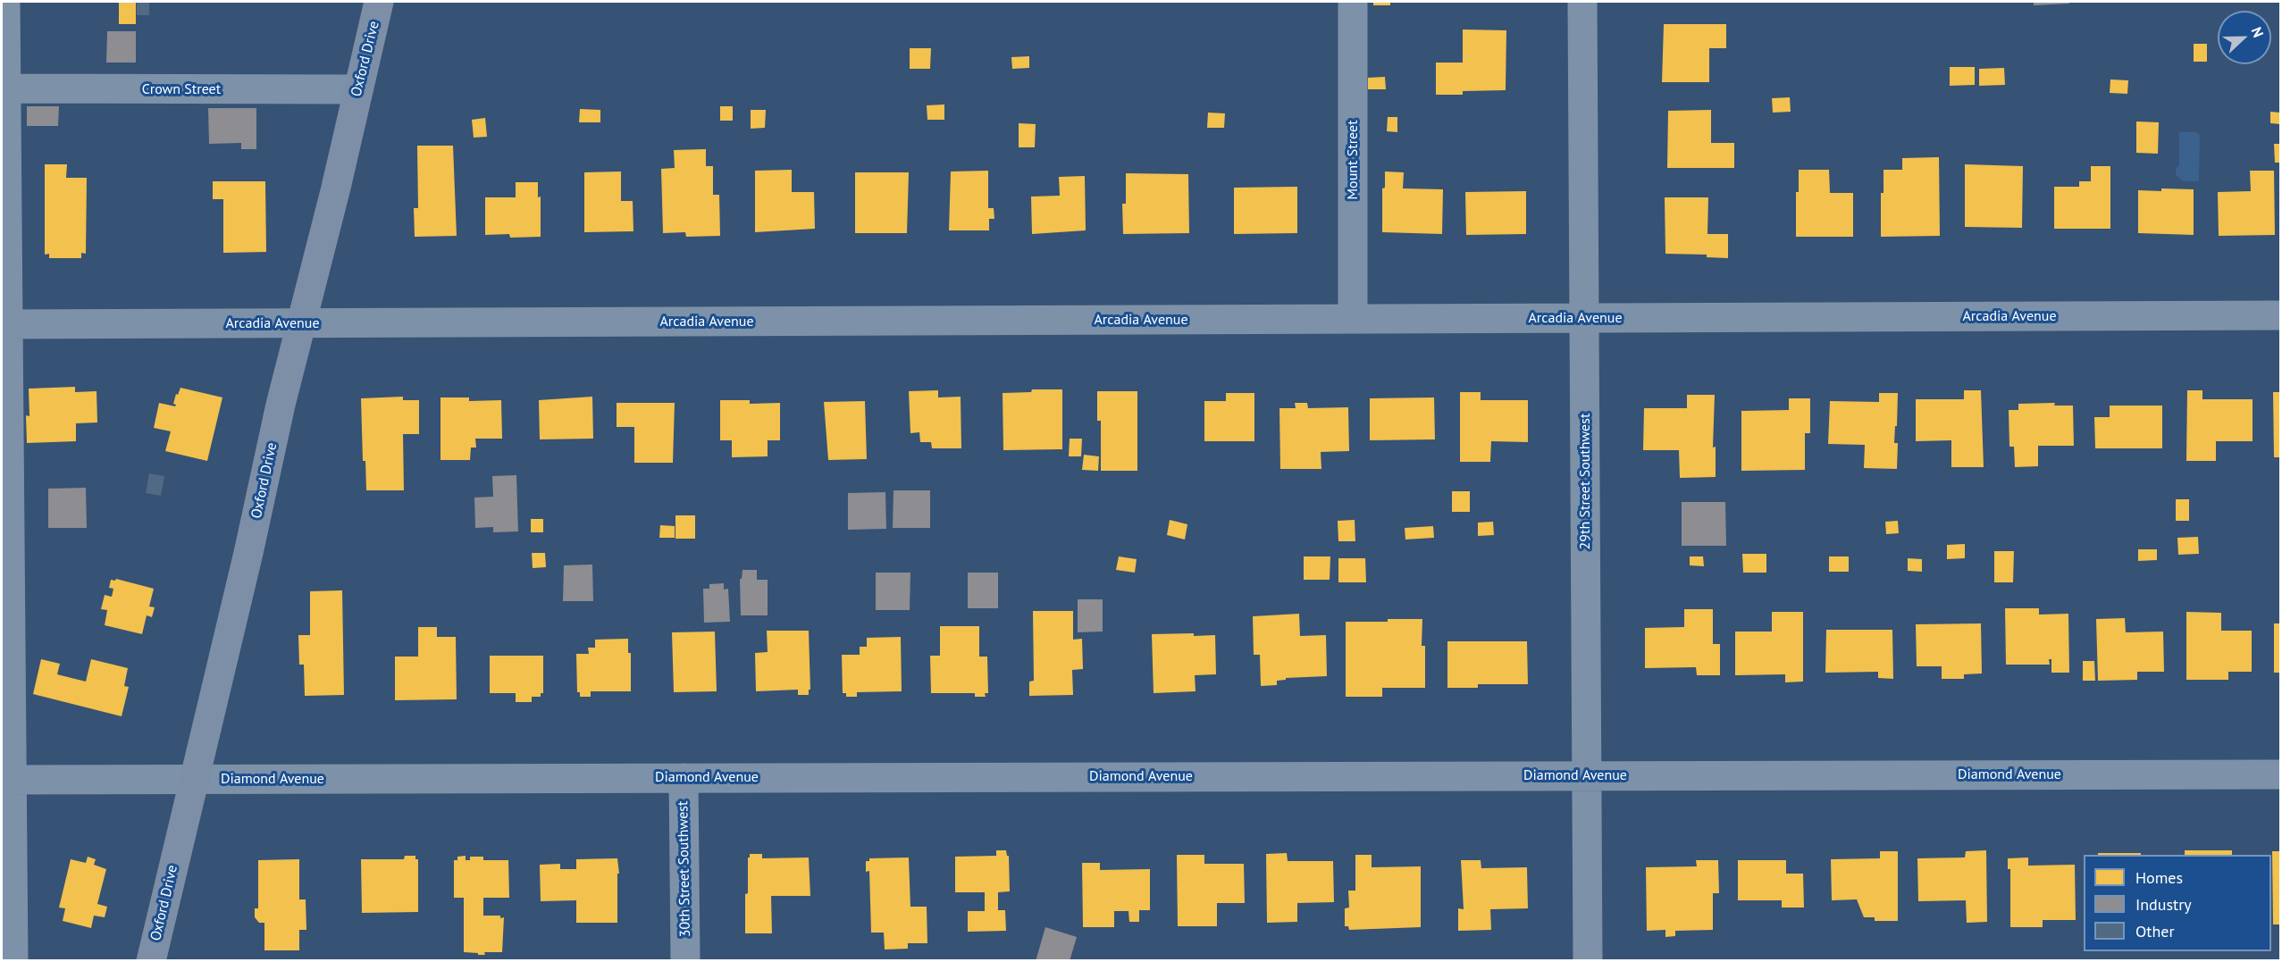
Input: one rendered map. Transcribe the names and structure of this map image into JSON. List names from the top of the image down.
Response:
{
  "streets": {
    "main road": ["Oxford Drive"],
    "street": [
      "Crown Street",
      "Mount Street",
      "Arcadia Avenue",
      "29th Street Southwest",
      "Diamond Avenue",
      "30th Street Southwest"
    ]
  },
  "crossings": [
    ["Oxford Drive", "Crown Street"],
    ["Oxford Drive", "Arcadia Avenue"],
    ["Oxford Drive", "Diamond Avenue"],
    ["Mount Street", "Arcadia Avenue"],
    ["Arcadia Avenue", "29th Street Southwest"],
    ["29th Street Southwest", "Diamond Avenue"],
    ["Diamond Avenue", "30th Street Southwest"]
  ],
  "legend": ["Homes", "Industry", "Other"],
  "north": "right"
}
